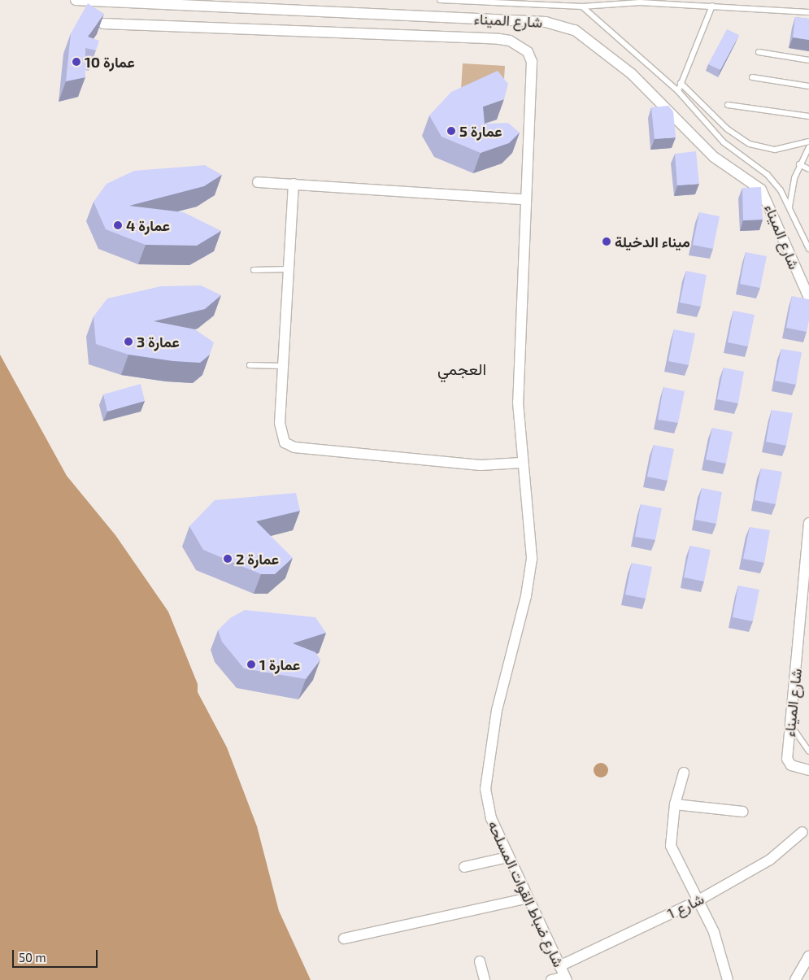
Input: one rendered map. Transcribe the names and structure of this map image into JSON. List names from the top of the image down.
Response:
{
  "streets": {
    "street": ["شارع الميناء", "شارع ضباط القوات المسلحه", "شارع 1"]
  },
  "crossings": [
    ["شارع ضباط القوات المسلحه", "شارع 1"]
  ],
  "districts": ["العجمي"],
  "places": [
    "عمارة 10",
    "عمارة 5",
    "عمارة 4",
    "ميناء الدخيلة",
    "عمارة 3",
    "عمارة 2",
    "عمارة 1"
  ],
  "scale_bar": "50 m"
}
